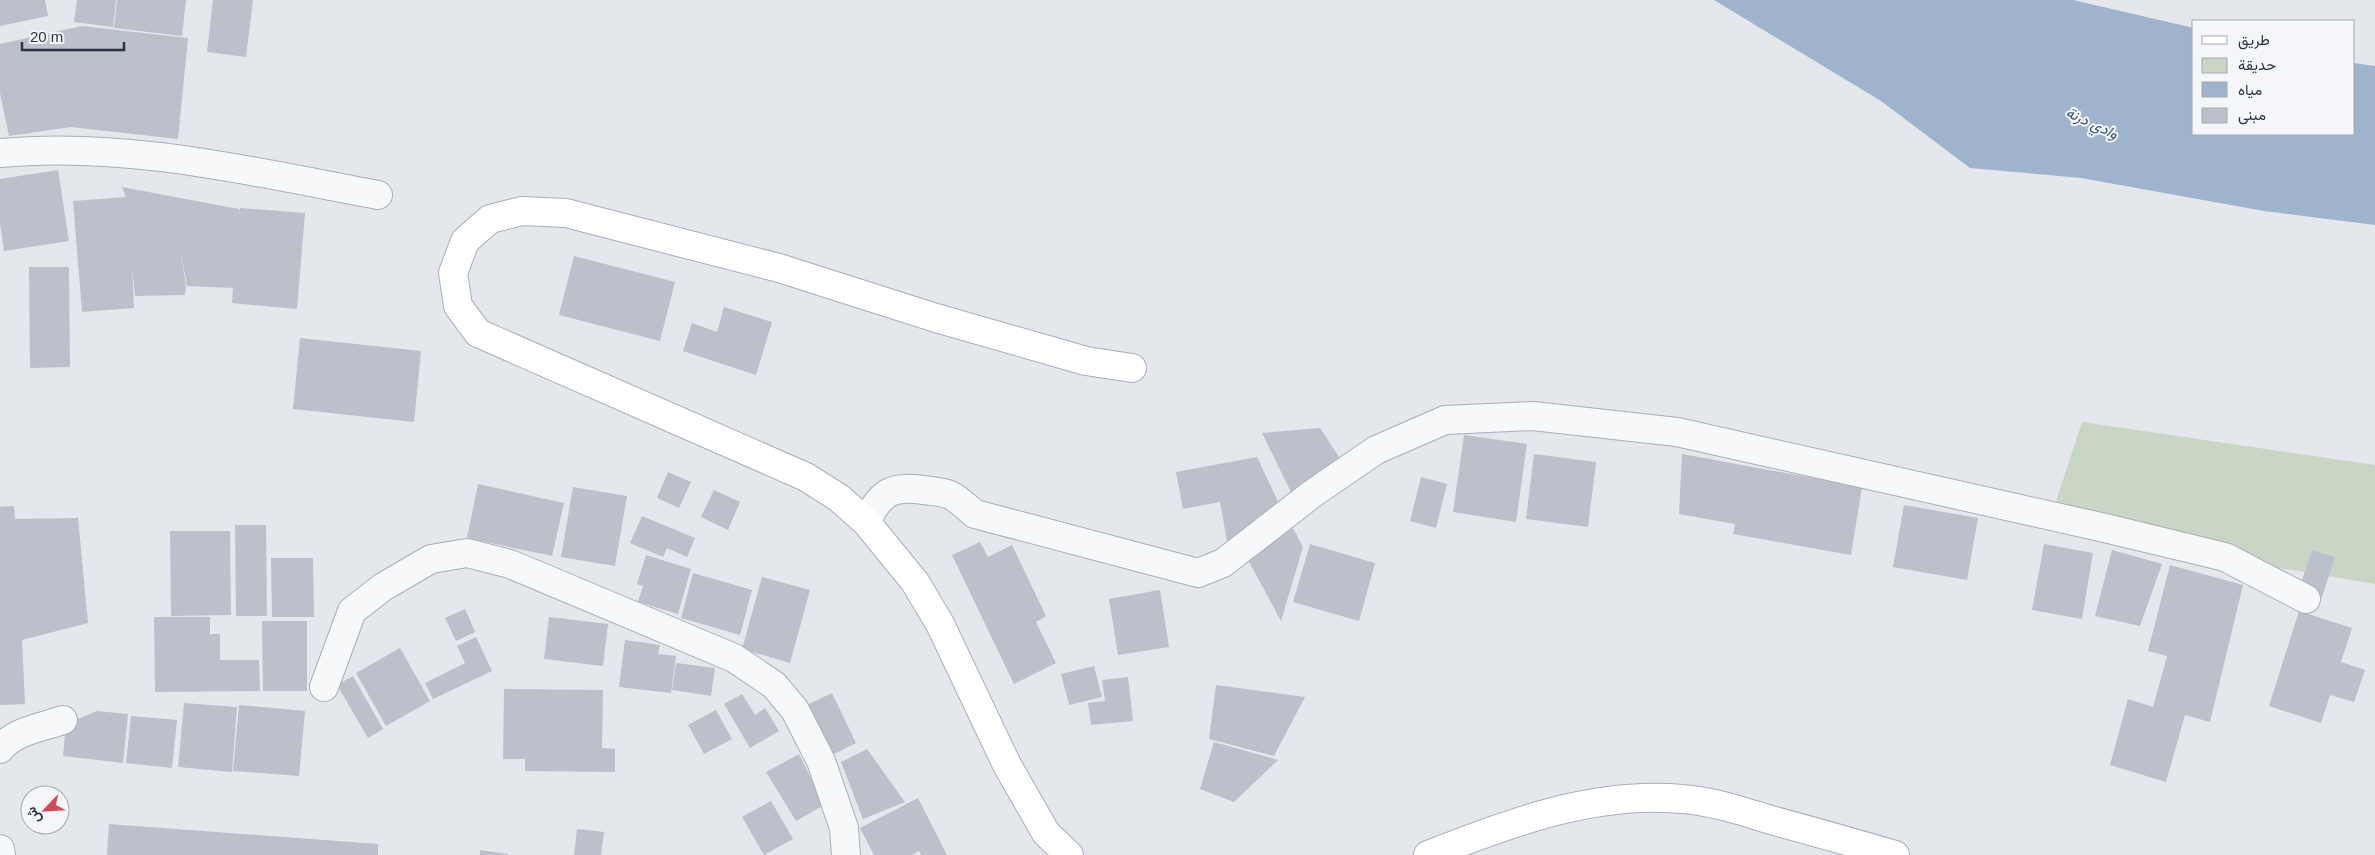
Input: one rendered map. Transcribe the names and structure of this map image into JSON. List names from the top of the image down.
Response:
{
  "water": ["وادي درنة"],
  "legend": [
    "طريق",
    "حديقة",
    "مياه",
    "مبنى"
  ],
  "scale_bar": "20 m",
  "north": "bottom left"
}
